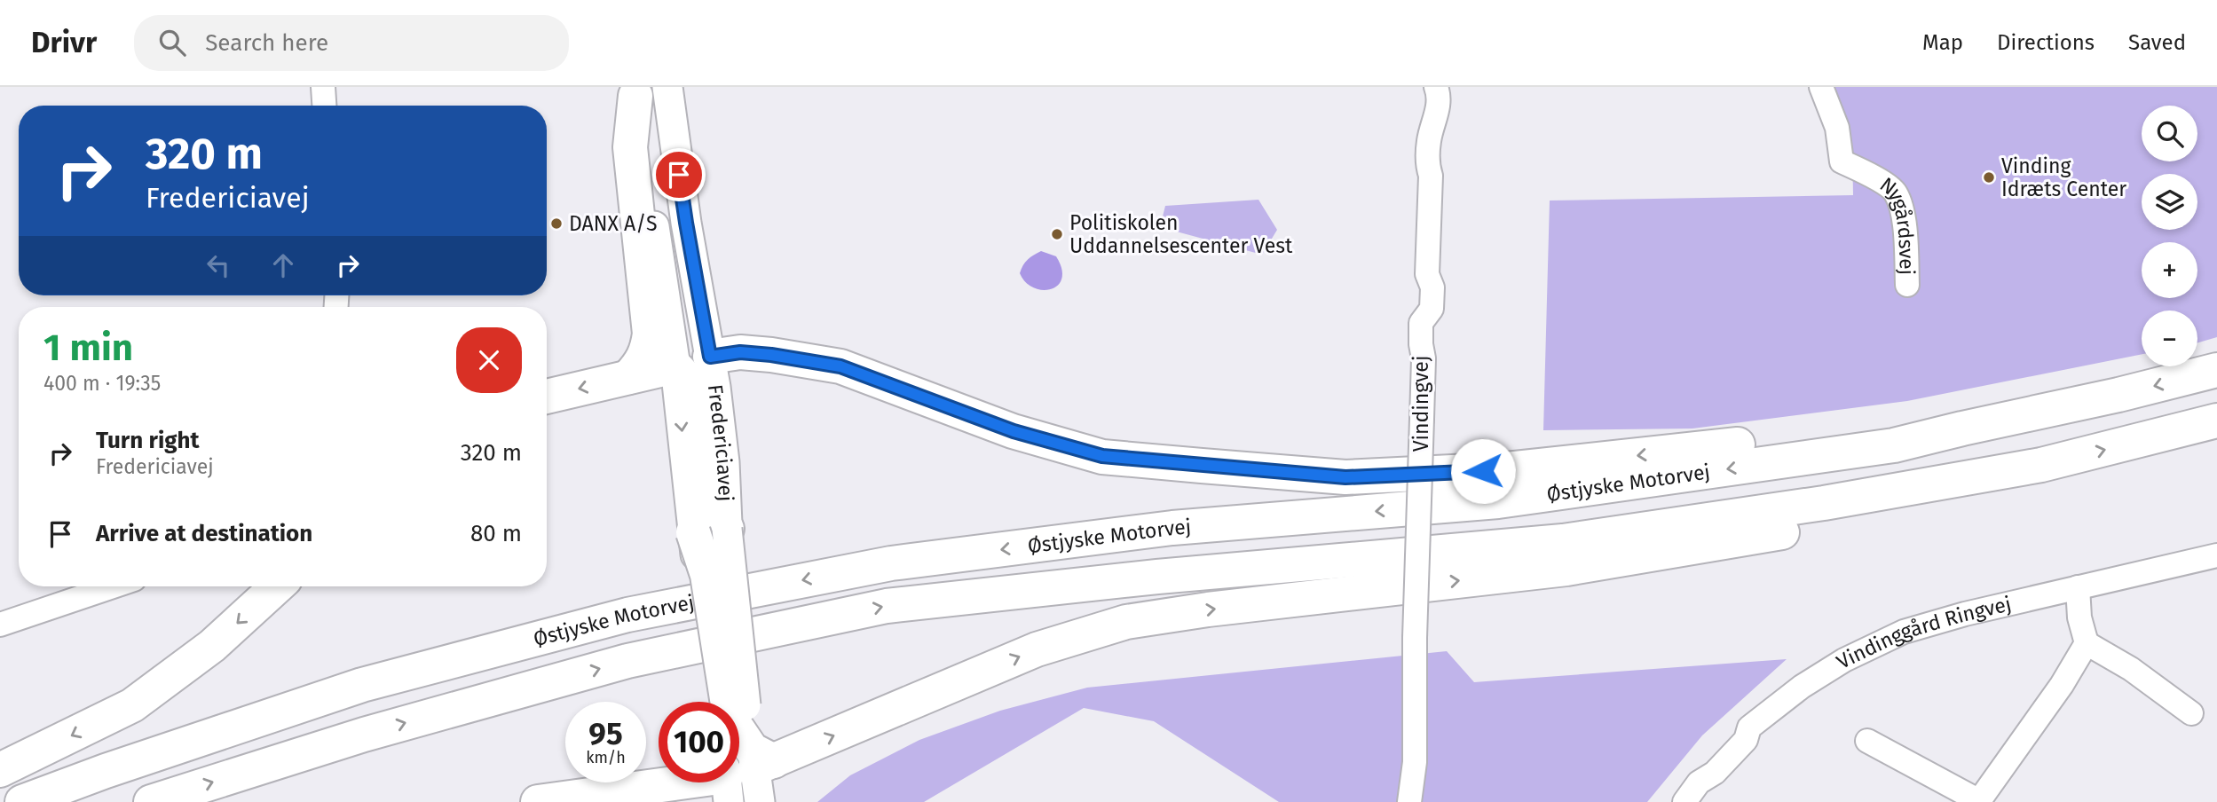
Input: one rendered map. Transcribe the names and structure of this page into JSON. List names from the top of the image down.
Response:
{
  "streets": {
    "highway": ["Østjyske Motorvej"],
    "main road": ["Fredericiavej"],
    "street": ["Nygårdsvej", "Vindingvej", "Vindinggård Ringvej"]
  },
  "places": ["Vinding Idræts Center", "DANX A/S", "Politiskolen Uddannelsescenter Vest"],
  "page": {
    "header": "Drivr",
    "search": "Search here",
    "nav": ["Map", "Directions", "Saved"],
    "map_buttons": ["+", "−"],
    "turn": ["320 m", "Fredericiavej"],
    "heading": ["1 min", "400 m · 19:35"],
    "list": [
      {
        "name": "Turn right",
        "note": "Fredericiavej",
        "value": "320 m"
      },
      {
        "name": "Arrive at destination",
        "value": "80 m"
      }
    ],
    "speed": "95 km/h",
    "limit": "100"
  }
}
